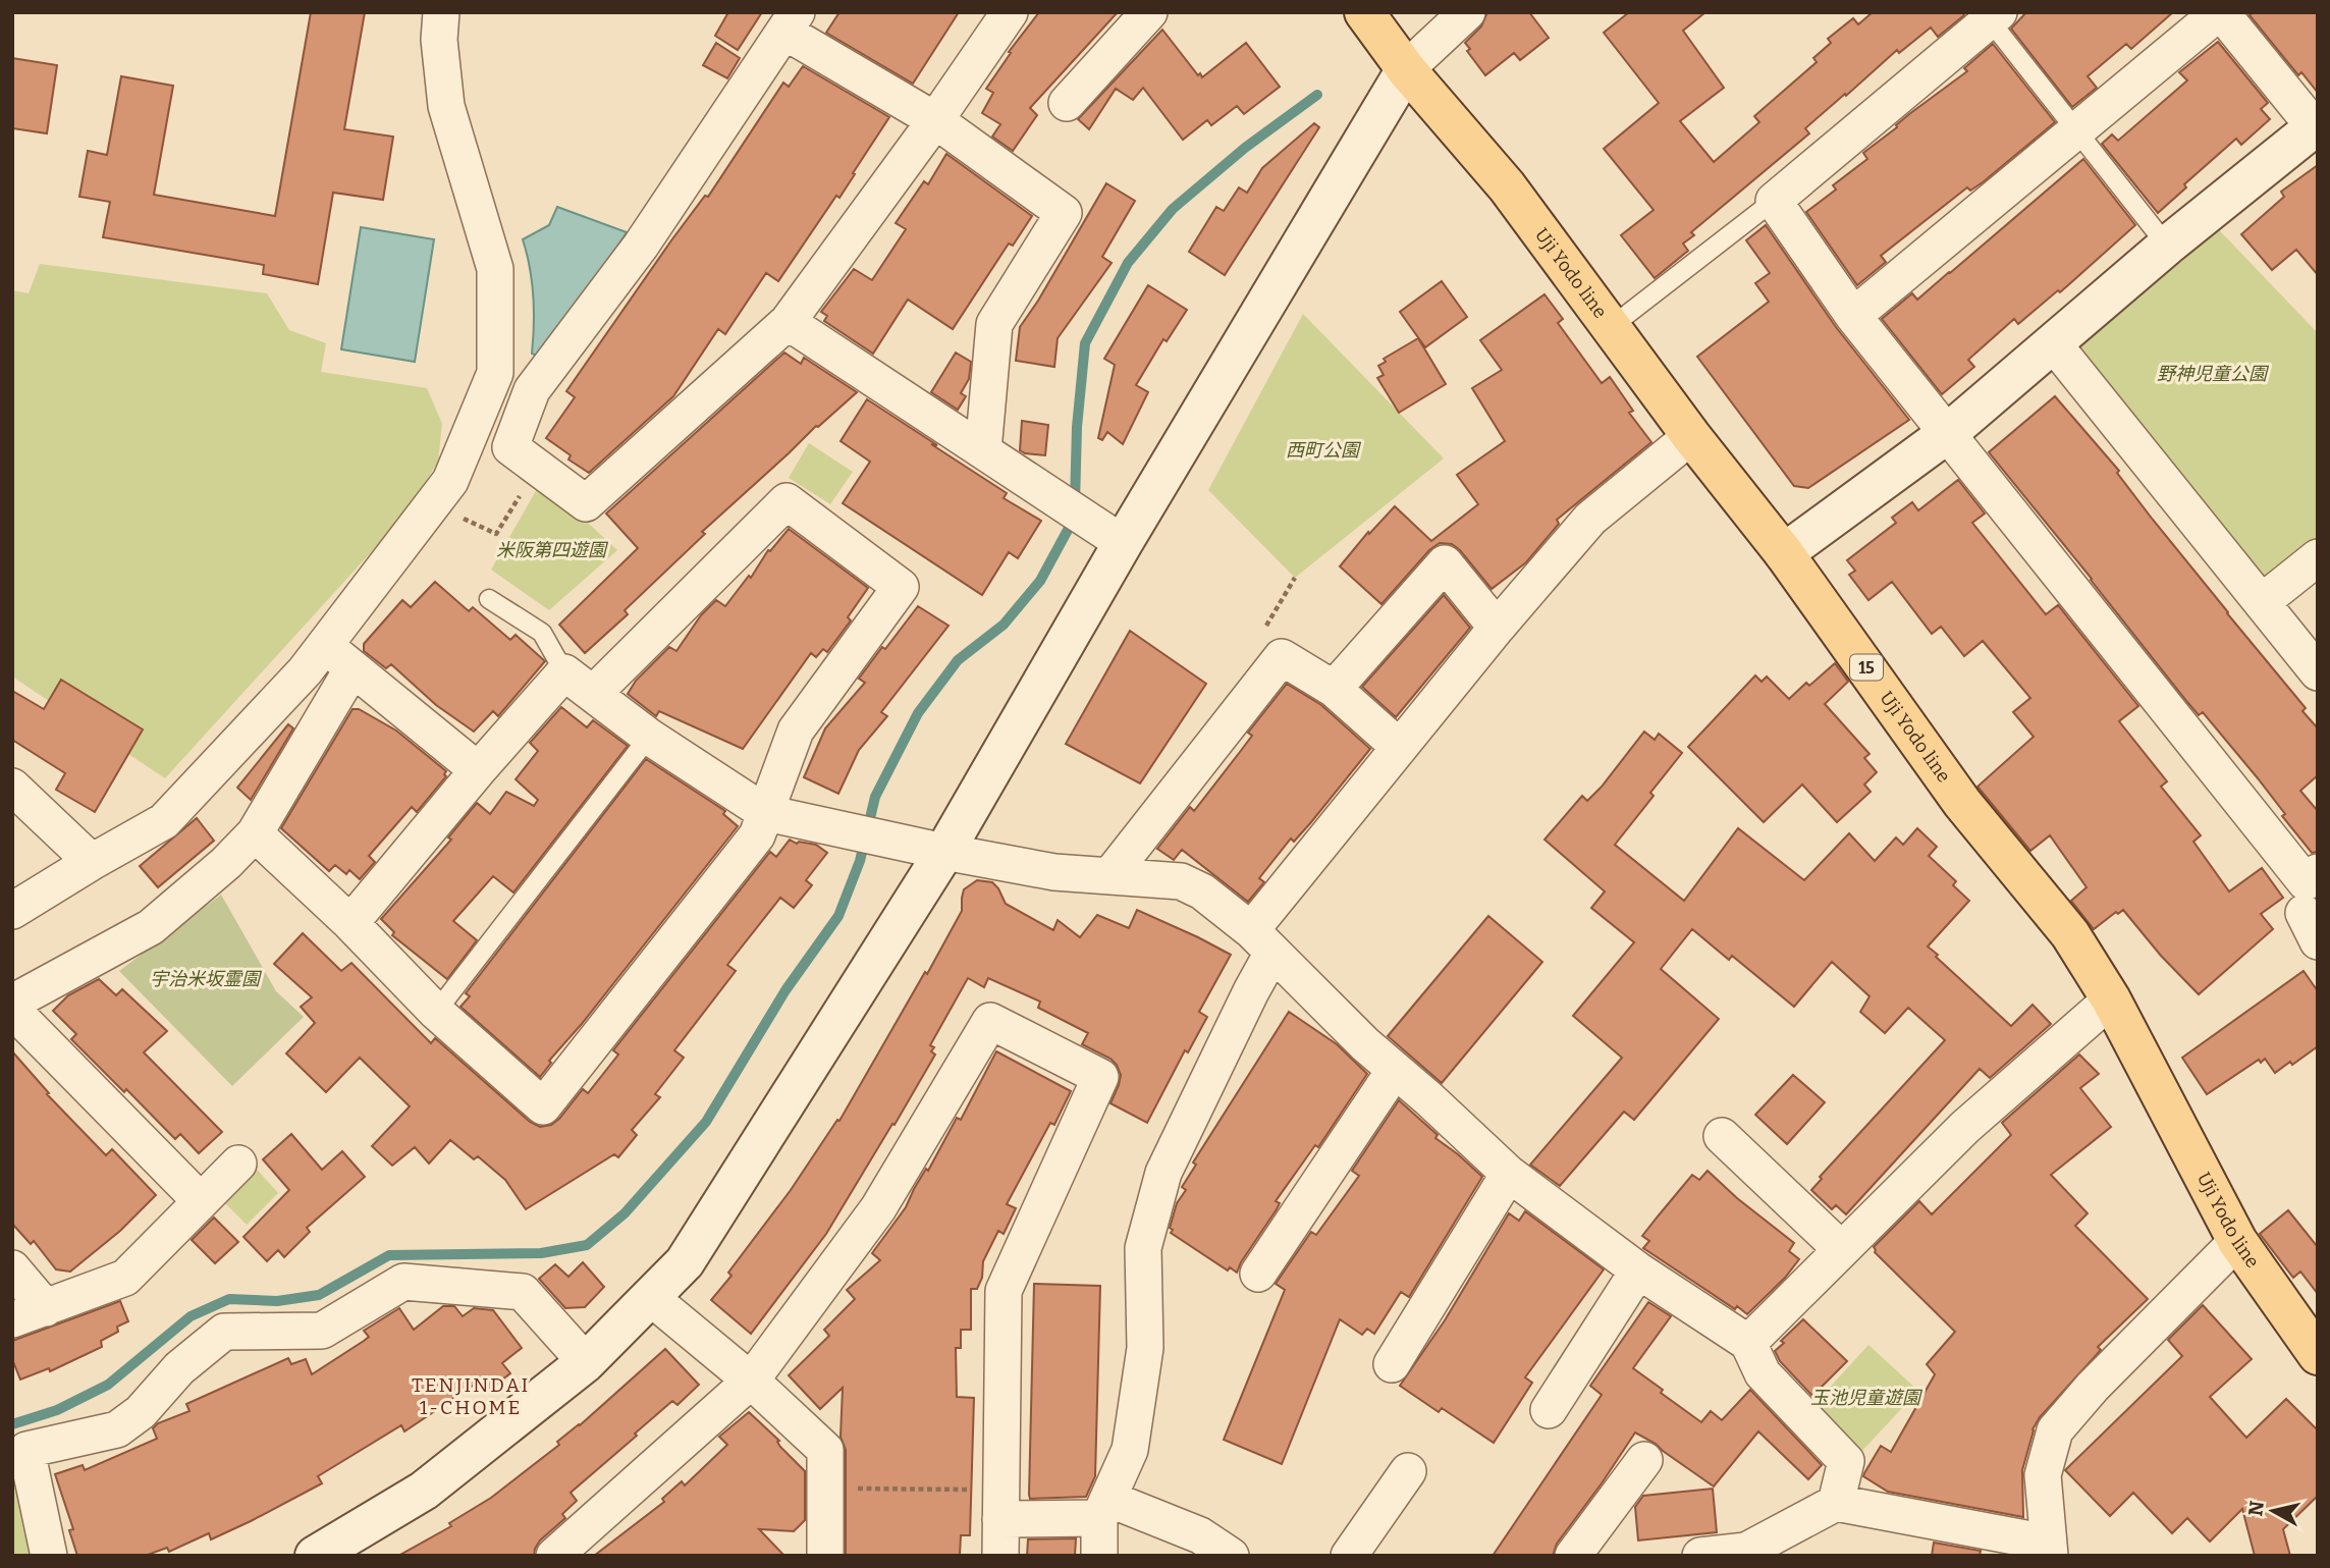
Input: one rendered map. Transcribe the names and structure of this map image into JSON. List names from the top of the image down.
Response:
{
  "streets": {
    "main road": ["Uji Yodo line", "15"]
  },
  "districts": ["TENJINDAI 1-CHOME"],
  "parks": [
    "野神児童公園",
    "西町公園",
    "米阪第四遊園",
    "宇治米坂霊園",
    "玉池児童遊園"
  ],
  "north": "left"
}
